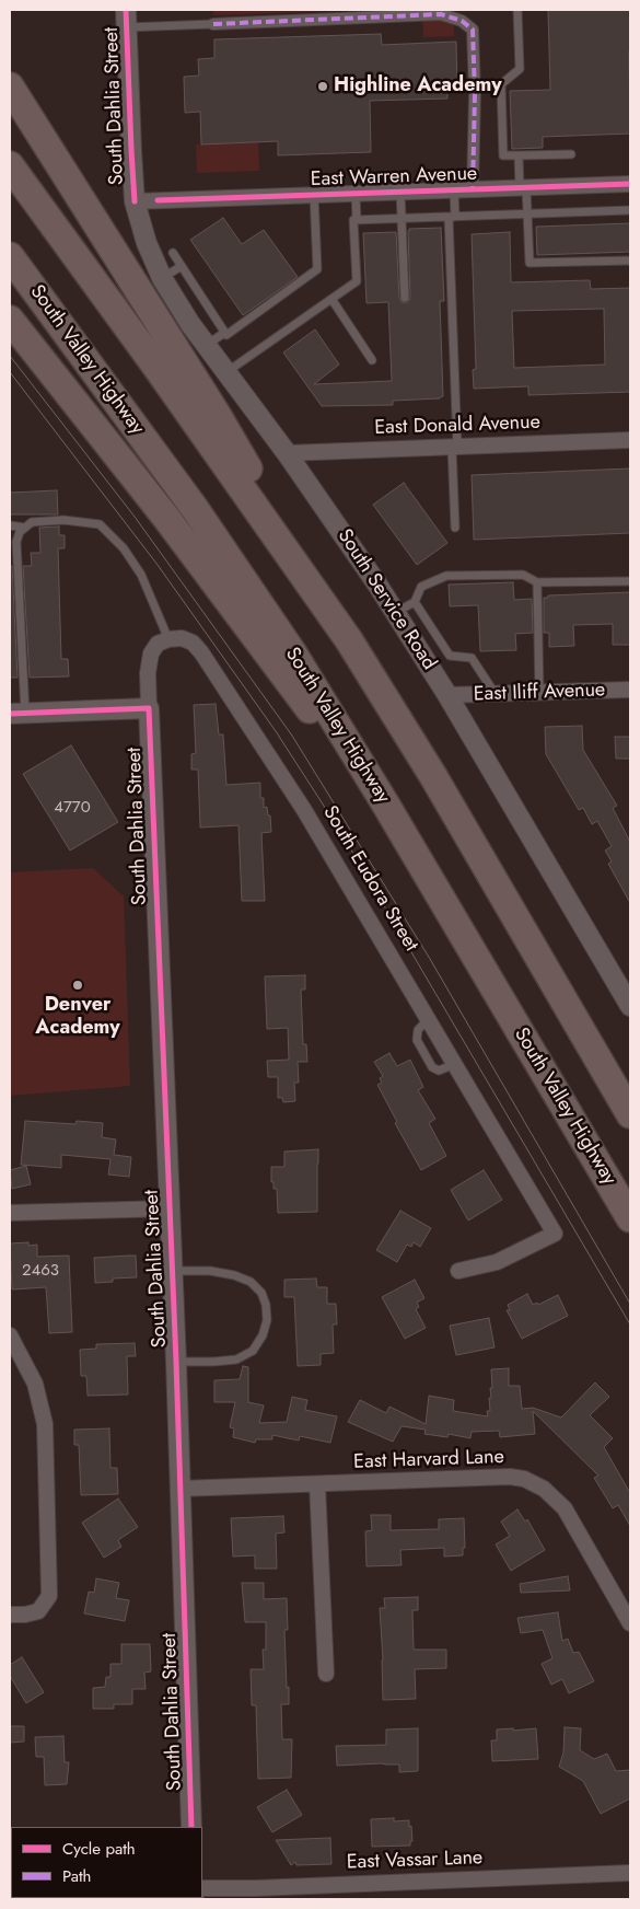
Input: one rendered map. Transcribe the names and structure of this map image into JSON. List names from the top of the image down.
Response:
{
  "streets": {
    "highway": ["South Valley Highway"],
    "street": [
      "South Dahlia Street",
      "East Warren Avenue",
      "East Donald Avenue",
      "South Service Road",
      "East Iliff Avenue",
      "South Eudora Street",
      "East Harvard Lane",
      "East Vassar Lane"
    ]
  },
  "crossings": [
    ["South Dahlia Street", "East Warren Avenue"],
    ["South Dahlia Street", "South Service Road"],
    ["South Dahlia Street", "East Harvard Lane"],
    ["East Warren Avenue", "South Service Road"],
    ["East Donald Avenue", "South Service Road"],
    ["South Service Road", "East Iliff Avenue"]
  ],
  "places": ["Highline Academy", "Denver Academy"],
  "house_numbers": ["4770", "2463"],
  "legend": ["Cycle path", "Path"]
}
